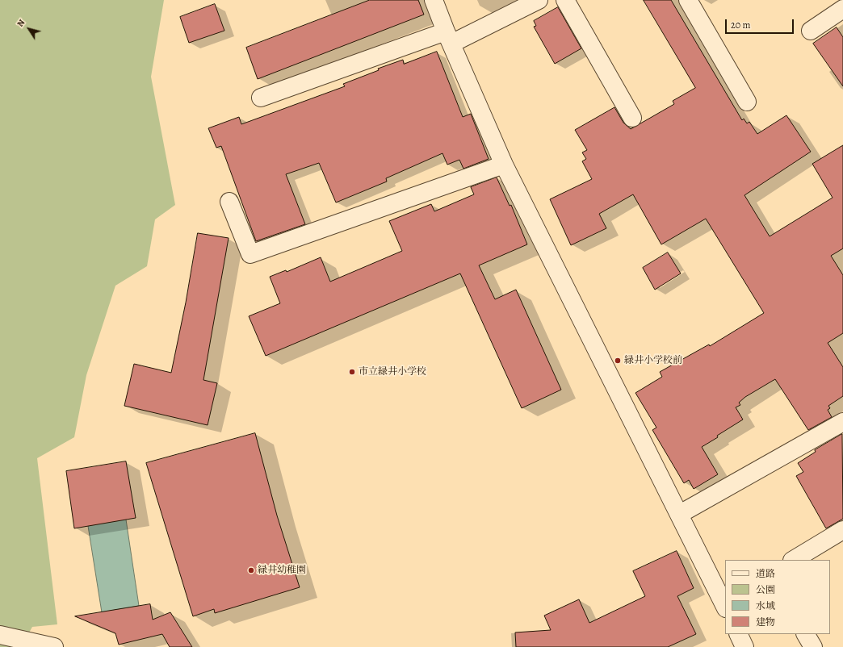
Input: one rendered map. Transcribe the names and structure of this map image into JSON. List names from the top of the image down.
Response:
{
  "places": ["緑井小学校前", "市立緑井小学校", "緑井幼稚園"],
  "legend": [
    "道路",
    "公園",
    "水域",
    "建物"
  ],
  "scale_bar": "20 m",
  "north": "top left"
}
